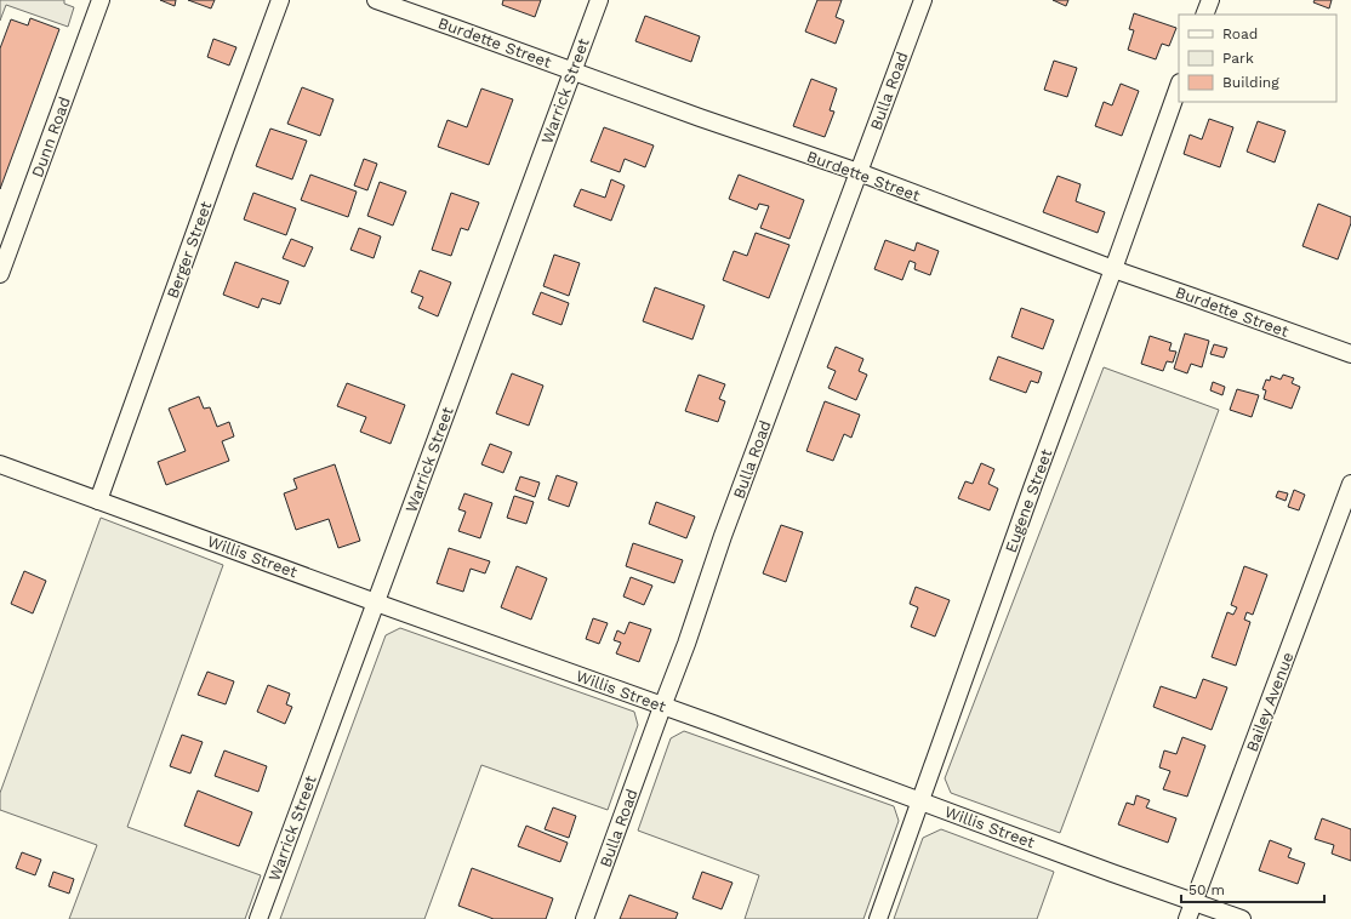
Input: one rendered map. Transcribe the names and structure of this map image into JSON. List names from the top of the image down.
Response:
{
  "streets": {
    "street": [
      "Burdette Street",
      "Warrick Street",
      "Bulla Road",
      "Dunn Road",
      "Berger Street",
      "Eugene Street",
      "Willis Street",
      "Bailey Avenue"
    ]
  },
  "crossings": [
    ["Burdette Street", "Warrick Street"],
    ["Burdette Street", "Bulla Road"],
    ["Burdette Street", "Eugene Street"],
    ["Warrick Street", "Willis Street"],
    ["Bulla Road", "Willis Street"],
    ["Berger Street", "Willis Street"],
    ["Eugene Street", "Willis Street"],
    ["Willis Street", "Bailey Avenue"]
  ],
  "legend": ["Road", "Park", "Building"],
  "scale_bar": "50 m"
}
